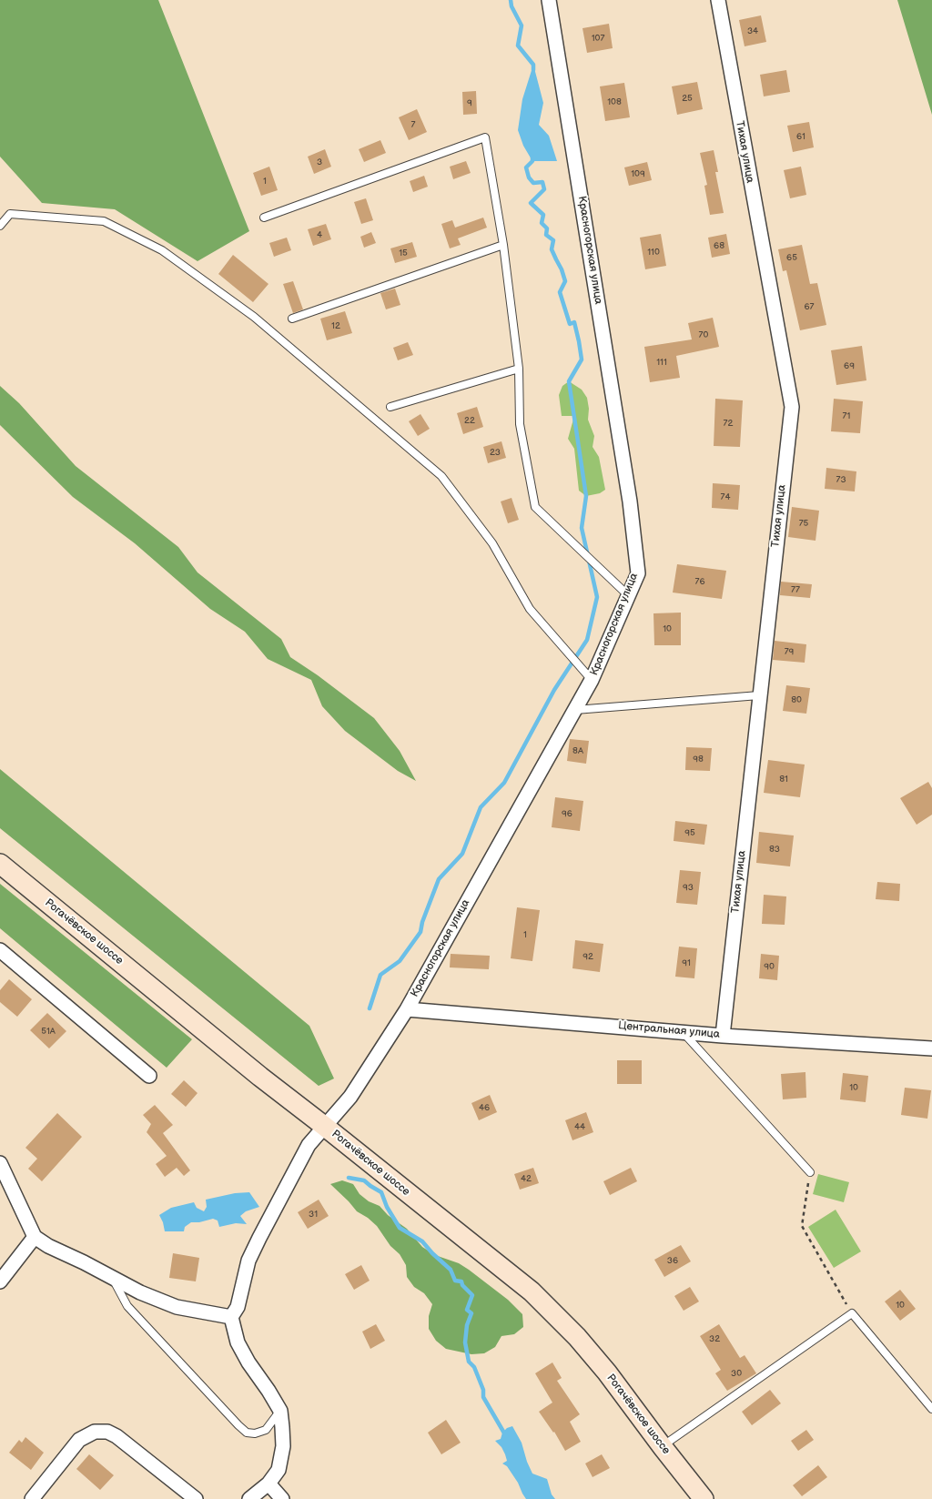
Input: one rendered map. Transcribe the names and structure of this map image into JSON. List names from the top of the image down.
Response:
{
  "streets": {
    "main road": ["Рогачёвское шоссе"],
    "street": ["Тихая улица", "Красногорская улица", "Центральная улица"]
  },
  "crossings": [
    ["Тихая улица", "Центральная улица"],
    ["Красногорская улица", "Рогачёвское шоссе"],
    ["Красногорская улица", "Центральная улица"]
  ],
  "house_numbers": [
    "34",
    "107",
    "25",
    "108",
    "9",
    "7",
    "61",
    "3",
    "109",
    "1",
    "4",
    "68",
    "110",
    "15",
    "65",
    "67",
    "12",
    "70",
    "111",
    "69",
    "71",
    "22",
    "72",
    "23",
    "73",
    "74",
    "75",
    "76",
    "77",
    "10",
    "79",
    "80",
    "8А",
    "98",
    "81",
    "96",
    "95",
    "83",
    "93",
    "1",
    "92",
    "91",
    "90",
    "51А",
    "10",
    "46",
    "44",
    "42",
    "31",
    "36",
    "10",
    "32",
    "30"
  ]
}
